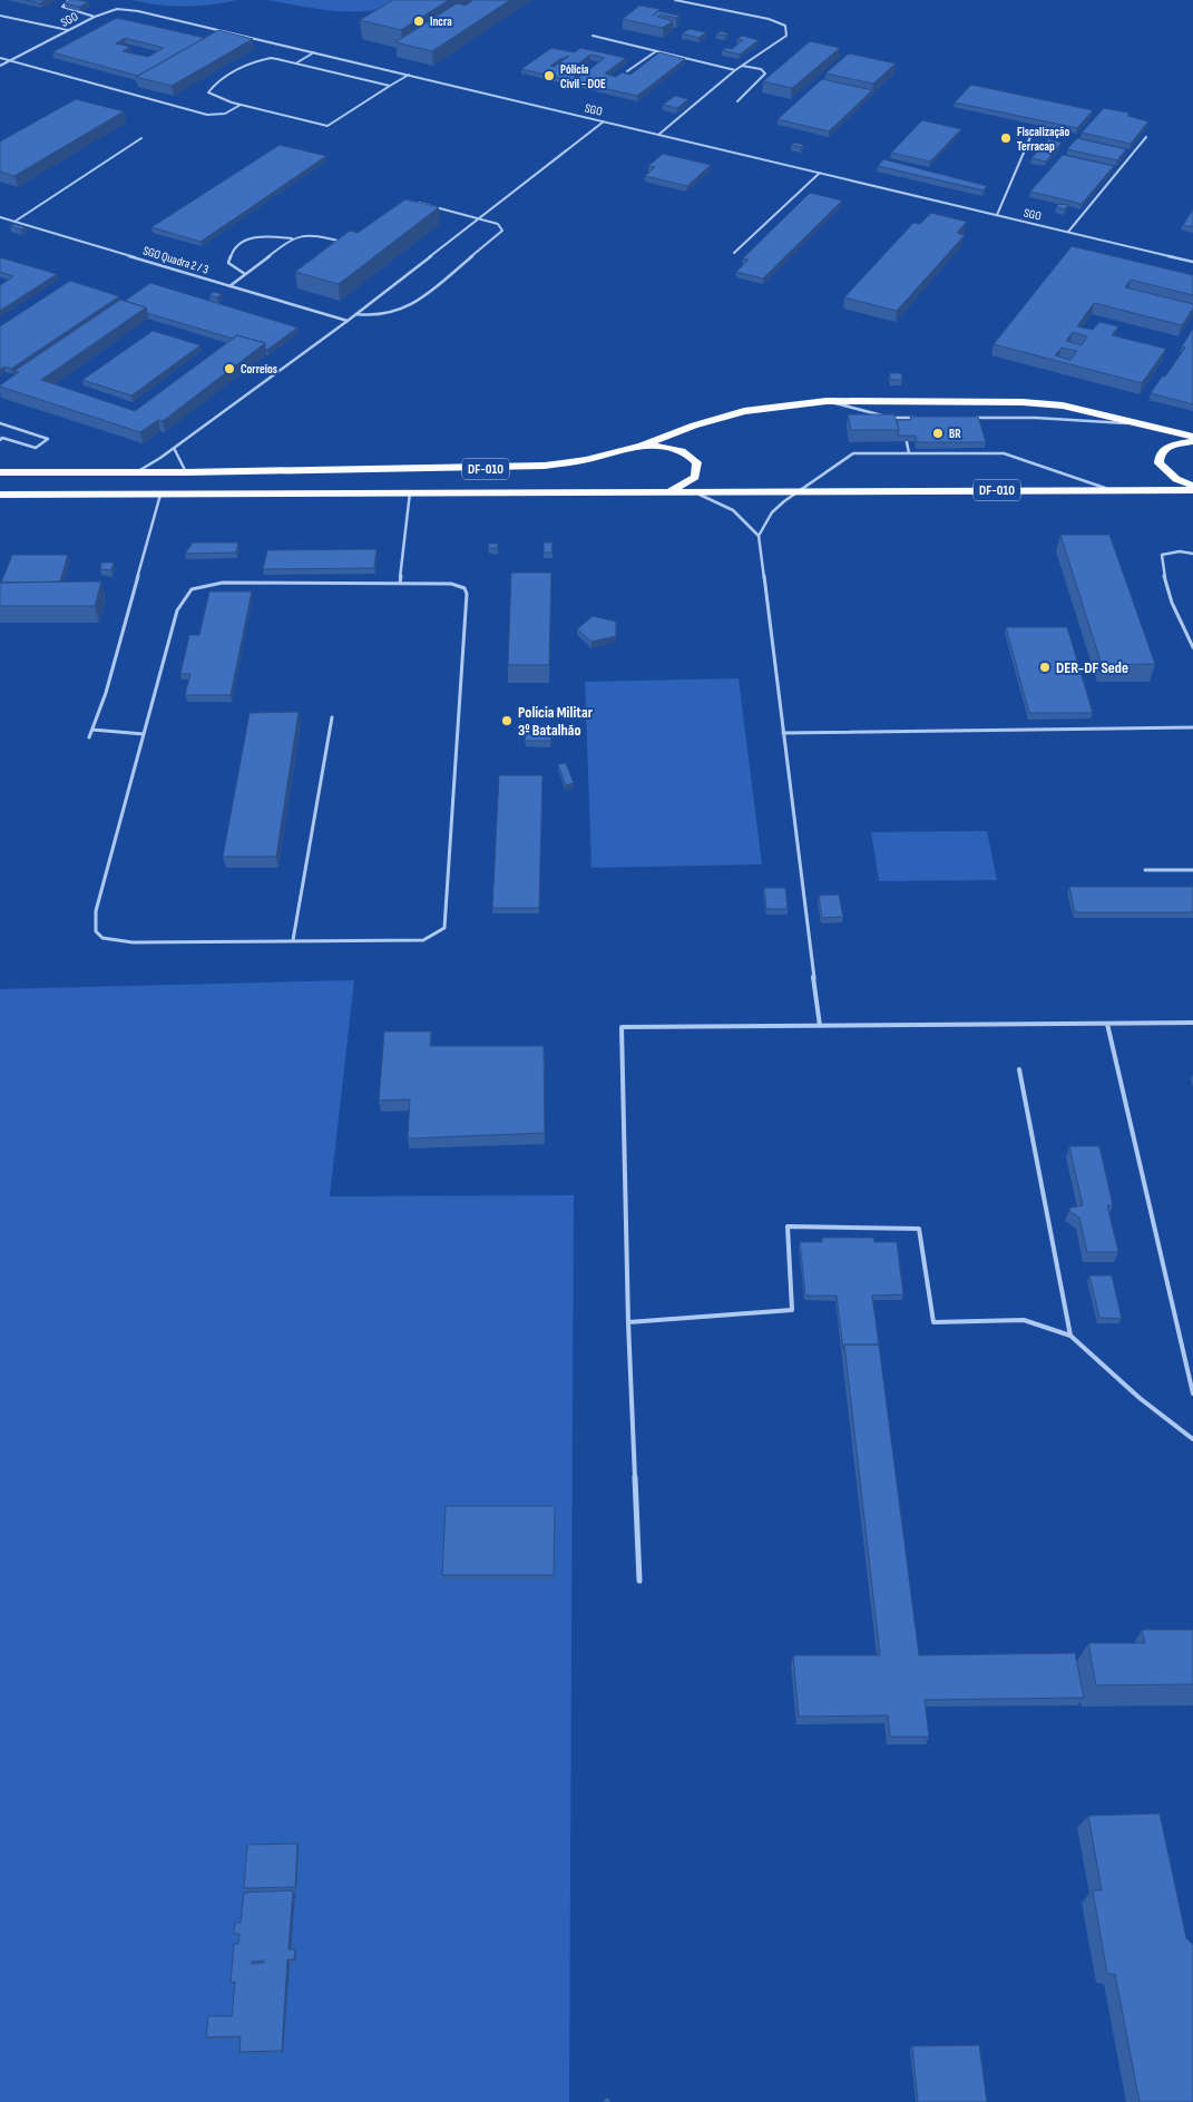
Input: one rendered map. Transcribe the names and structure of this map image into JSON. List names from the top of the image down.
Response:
{
  "streets": {
    "main road": ["DF-010"],
    "lane": ["SGO", "SGO Quadra 2 / 3"]
  },
  "places": [
    "Incra",
    "Pólícia Civil - DOE",
    "Fiscalização Terracap",
    "Correios",
    "BR",
    "DER-DF Sede",
    "Polícia Militar 3º Batalhão"
  ]
}
